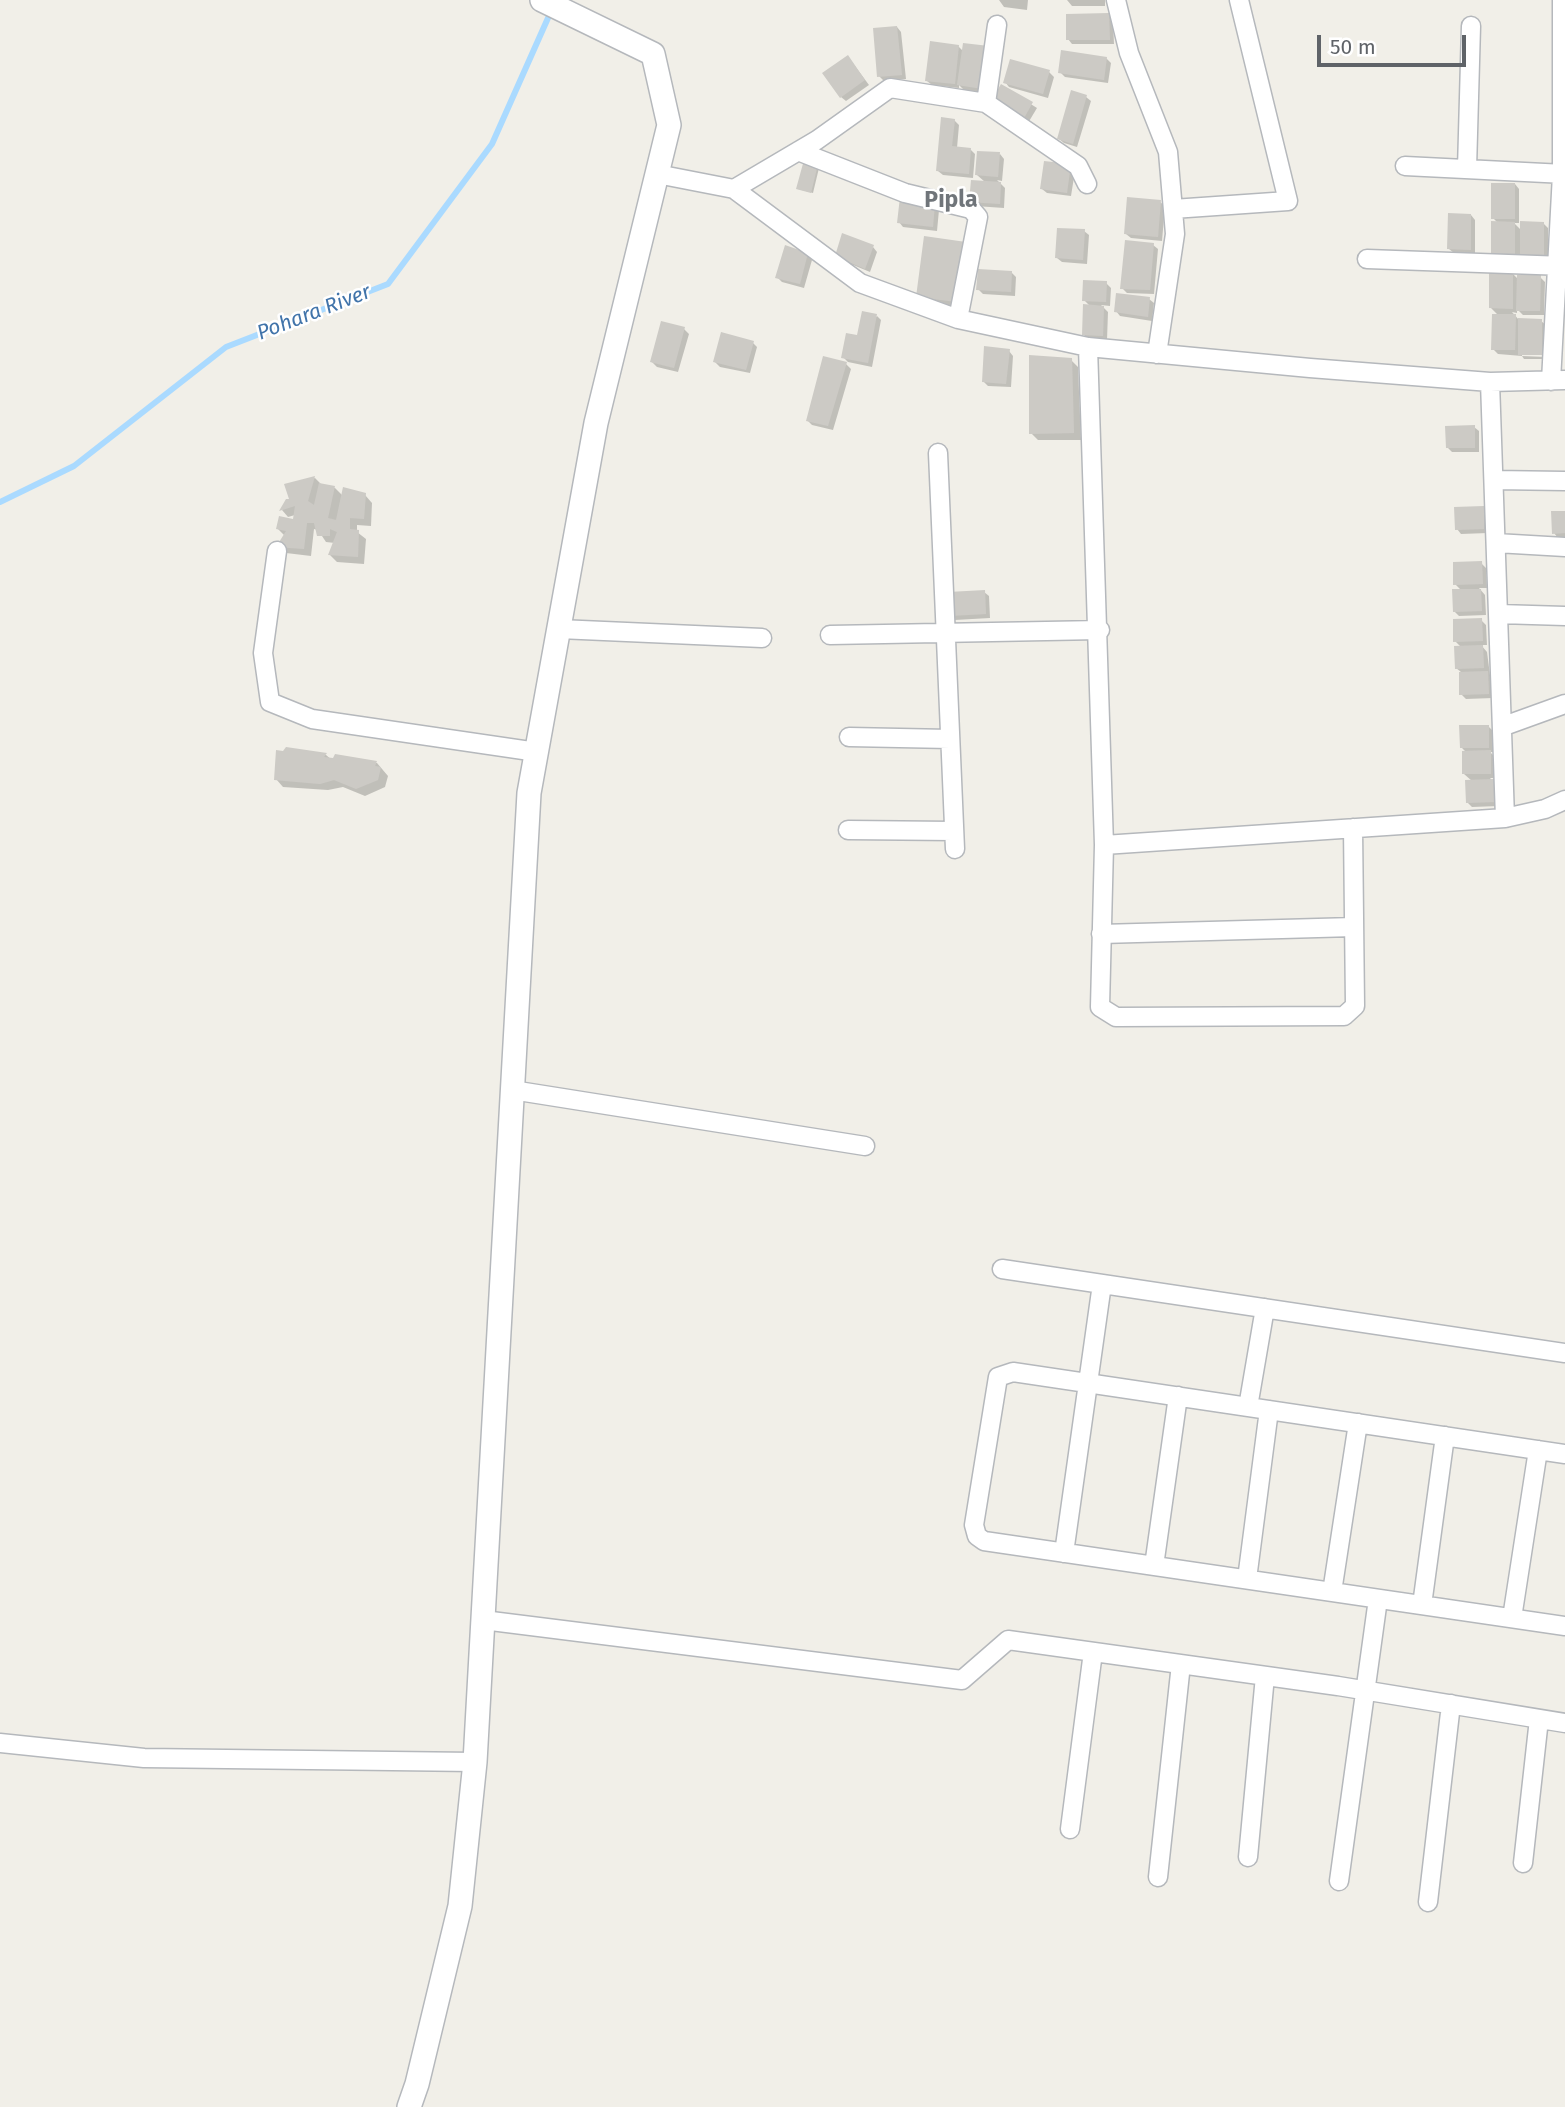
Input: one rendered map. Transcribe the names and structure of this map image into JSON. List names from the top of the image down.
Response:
{
  "districts": ["Pipla"],
  "water": ["Pohara River"],
  "scale_bar": "50 m"
}
